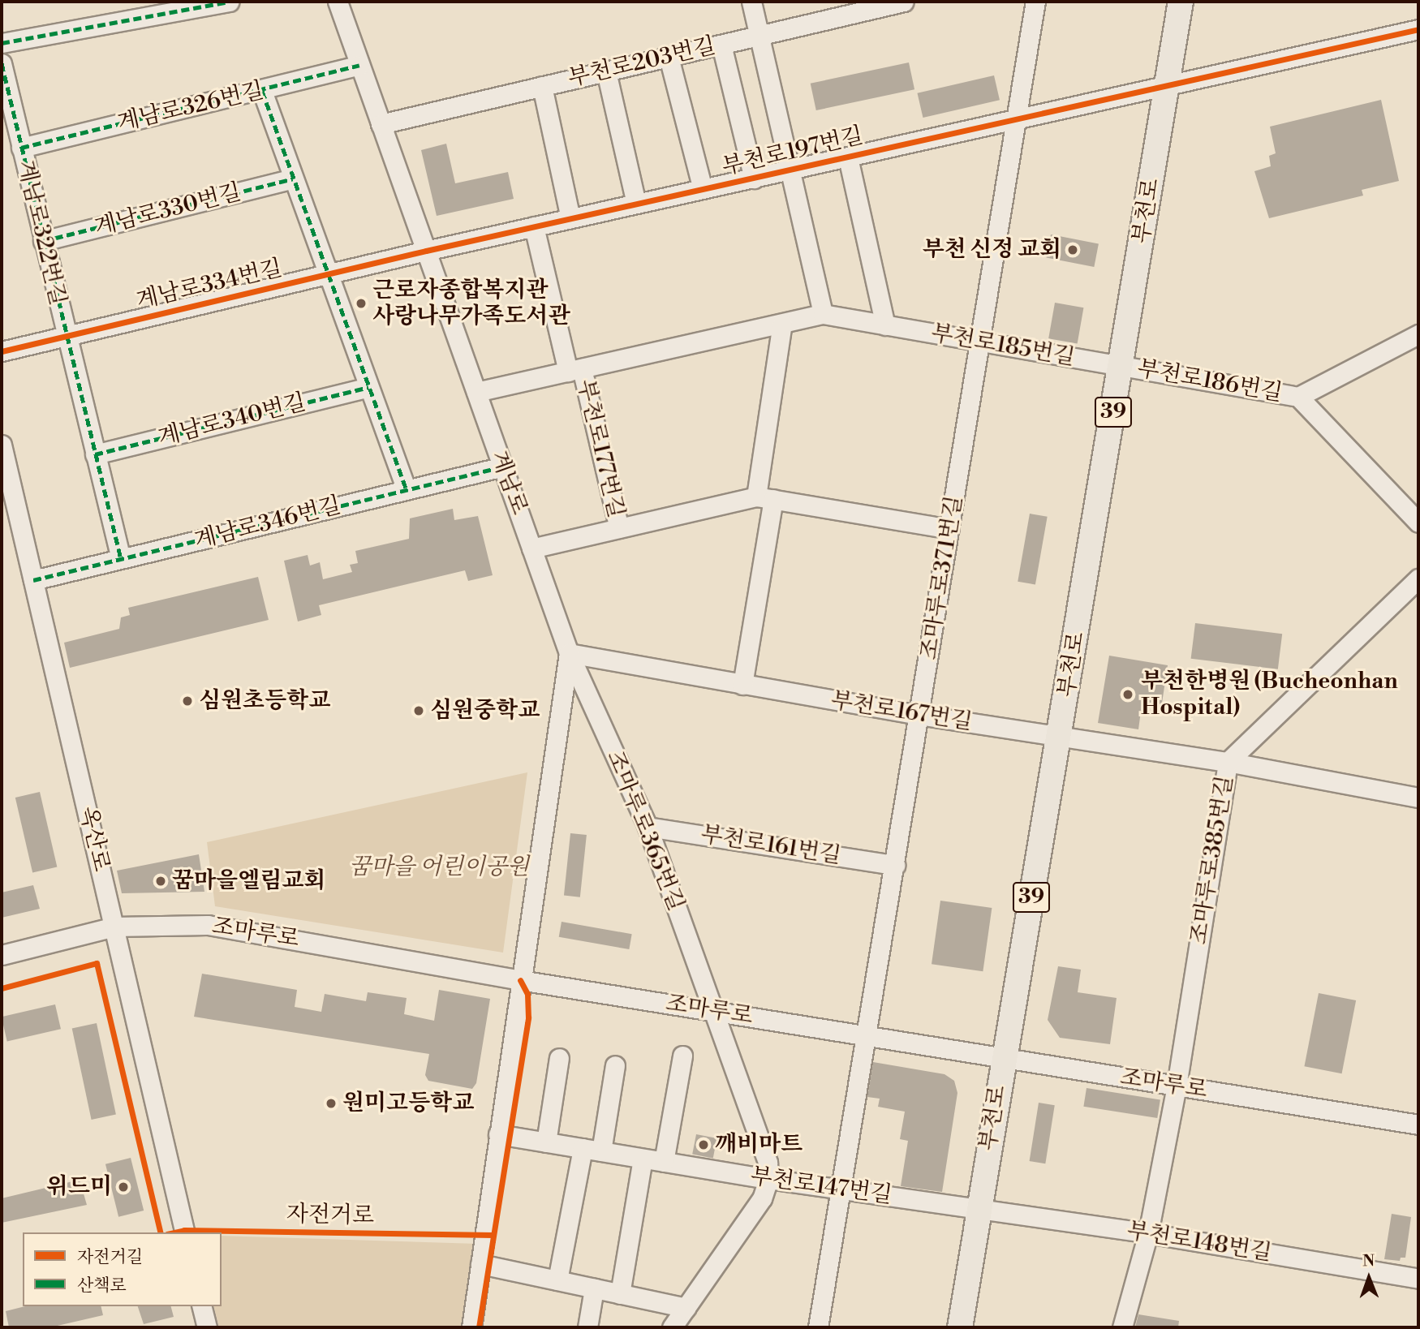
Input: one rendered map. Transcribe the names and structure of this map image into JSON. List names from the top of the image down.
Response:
{
  "streets": {
    "main road": ["부천로", "39"],
    "street": [
      "부천로203번길",
      "계남로326번길",
      "부천로197번길",
      "계남로330번길",
      "계남로322번길",
      "계남로334번길",
      "부천로185번길",
      "부천로186번길",
      "계남로340번길",
      "부천로177번길",
      "계남로",
      "계남로346번길",
      "조마루로371번길",
      "부천로167번길",
      "조마루로365번길",
      "옥산로",
      "부천로161번길",
      "조마루로385번길",
      "조마루로",
      "부천로147번길",
      "부천로148번길"
    ],
    "cycle path": ["자전거로"]
  },
  "crossings": [
    ["부천로203번길", "부천로197번길"],
    ["부천로203번길", "계남로"],
    ["계남로326번길", "계남로322번길"],
    ["계남로326번길", "계남로"],
    ["부천로197번길", "부천로"],
    ["부천로197번길", "계남로334번길"],
    ["부천로197번길", "계남로"],
    ["부천로197번길", "조마루로371번길"],
    ["계남로330번길", "계남로322번길"],
    ["부천로", "부천로185번길"],
    ["부천로", "부천로186번길"],
    ["부천로", "부천로167번길"],
    ["부천로", "조마루로"],
    ["부천로", "부천로147번길"],
    ["부천로", "부천로148번길"],
    ["계남로322번길", "계남로334번길"],
    ["계남로334번길", "계남로"],
    ["부천로185번길", "부천로186번길"],
    ["부천로185번길", "부천로177번길"],
    ["부천로185번길", "계남로"],
    ["부천로185번길", "조마루로371번길"],
    ["부천로177번길", "계남로"],
    ["부천로177번길", "조마루로371번길"],
    ["계남로", "계남로346번길"],
    ["계남로", "부천로167번길"],
    ["계남로", "조마루로365번길"],
    ["계남로", "조마루로"],
    ["계남로", "부천로147번길"],
    ["계남로346번길", "옥산로"],
    ["조마루로371번길", "부천로167번길"],
    ["조마루로371번길", "부천로161번길"],
    ["조마루로371번길", "조마루로"],
    ["조마루로371번길", "부천로147번길"],
    ["부천로167번길", "조마루로365번길"],
    ["부천로167번길", "조마루로385번길"],
    ["조마루로365번길", "부천로161번길"],
    ["조마루로365번길", "조마루로"],
    ["조마루로365번길", "부천로147번길"],
    ["옥산로", "조마루로"],
    ["조마루로385번길", "조마루로"],
    ["조마루로385번길", "부천로148번길"],
    ["부천로147번길", "부천로148번길"]
  ],
  "parks": ["꿈마을 어린이공원"],
  "places": [
    "부천 신정 교회",
    "근로자종합복지관 사랑나무가족도서관",
    "부천한병원 (Bucheonhan Hospital)",
    "심원초등학교",
    "심원중학교",
    "꿈마을엘림교회",
    "원미고등학교",
    "깨비마트",
    "위드미"
  ],
  "legend": ["자전거길", "산책로"],
  "north": "top"
}
